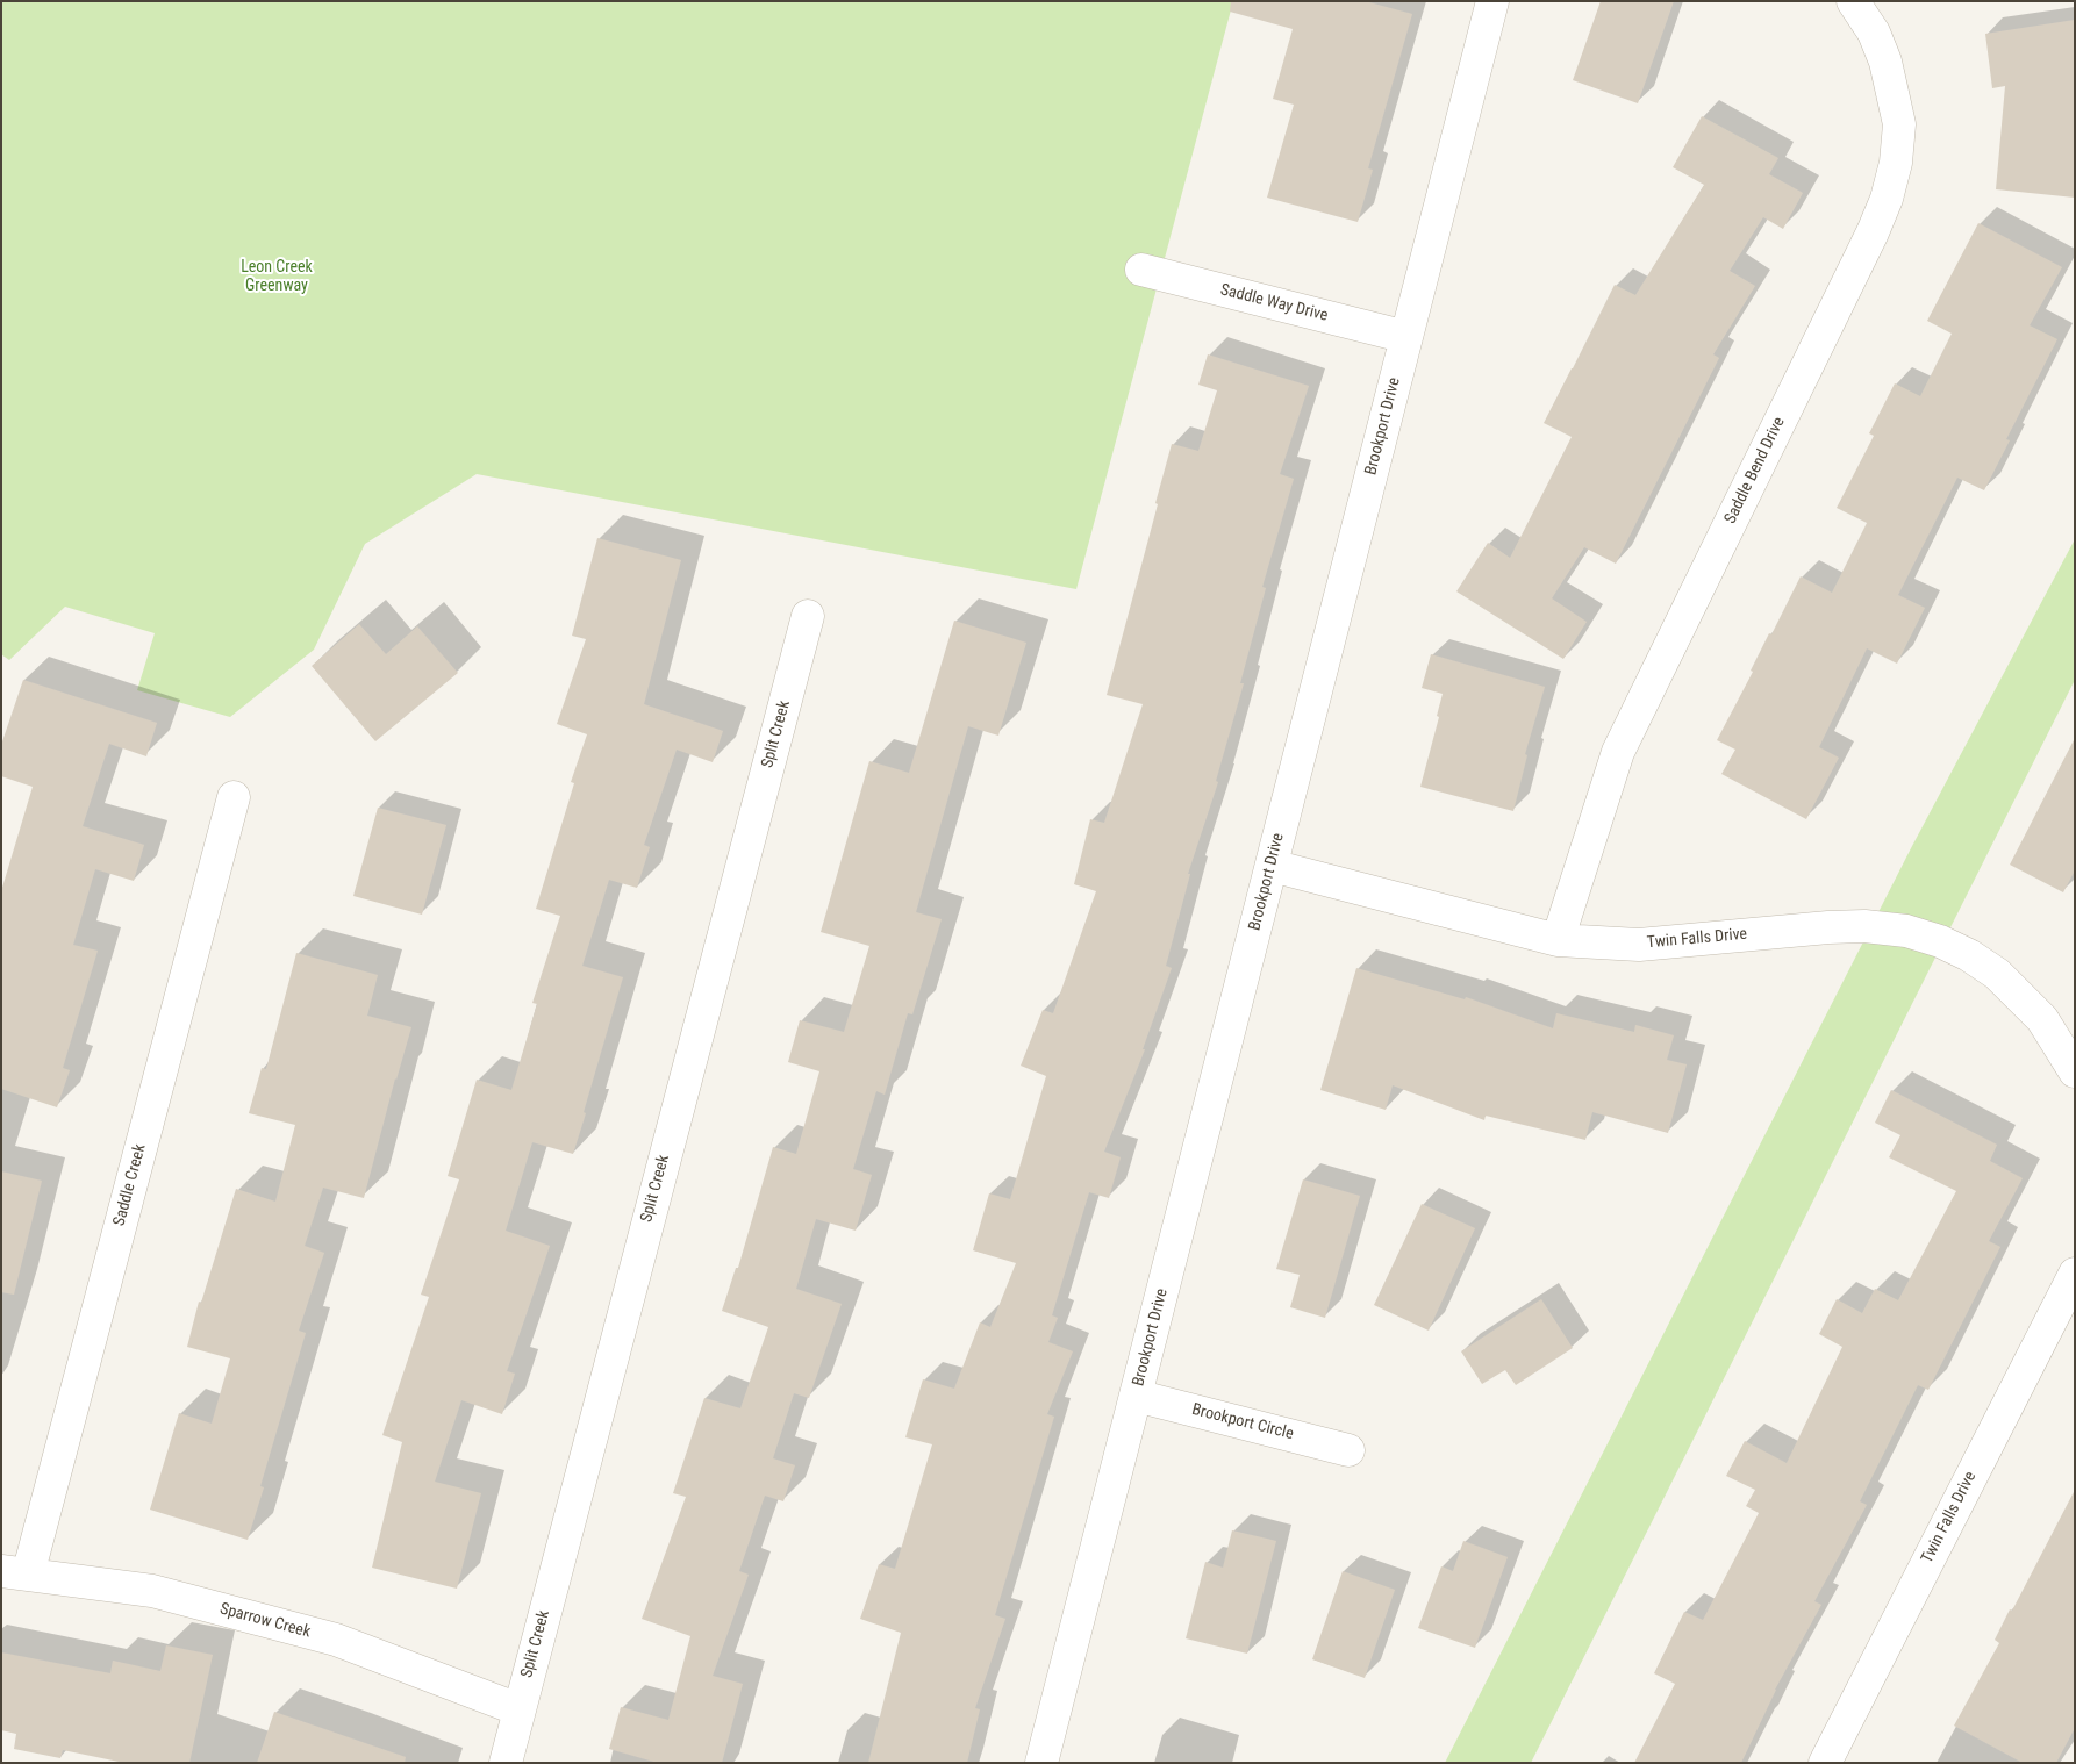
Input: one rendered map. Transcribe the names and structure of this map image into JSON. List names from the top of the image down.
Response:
{
  "streets": {
    "street": [
      "Saddle Way Drive",
      "Brookport Drive",
      "Saddle Bend Drive",
      "Split Creek",
      "Twin Falls Drive",
      "Saddle Creek",
      "Brookport Circle",
      "Sparrow Creek"
    ]
  },
  "crossings": [
    ["Saddle Way Drive", "Brookport Drive"],
    ["Brookport Drive", "Twin Falls Drive"],
    ["Brookport Drive", "Brookport Circle"],
    ["Saddle Bend Drive", "Twin Falls Drive"],
    ["Split Creek", "Sparrow Creek"],
    ["Saddle Creek", "Sparrow Creek"]
  ],
  "parks": ["Leon Creek Greenway"]
}
